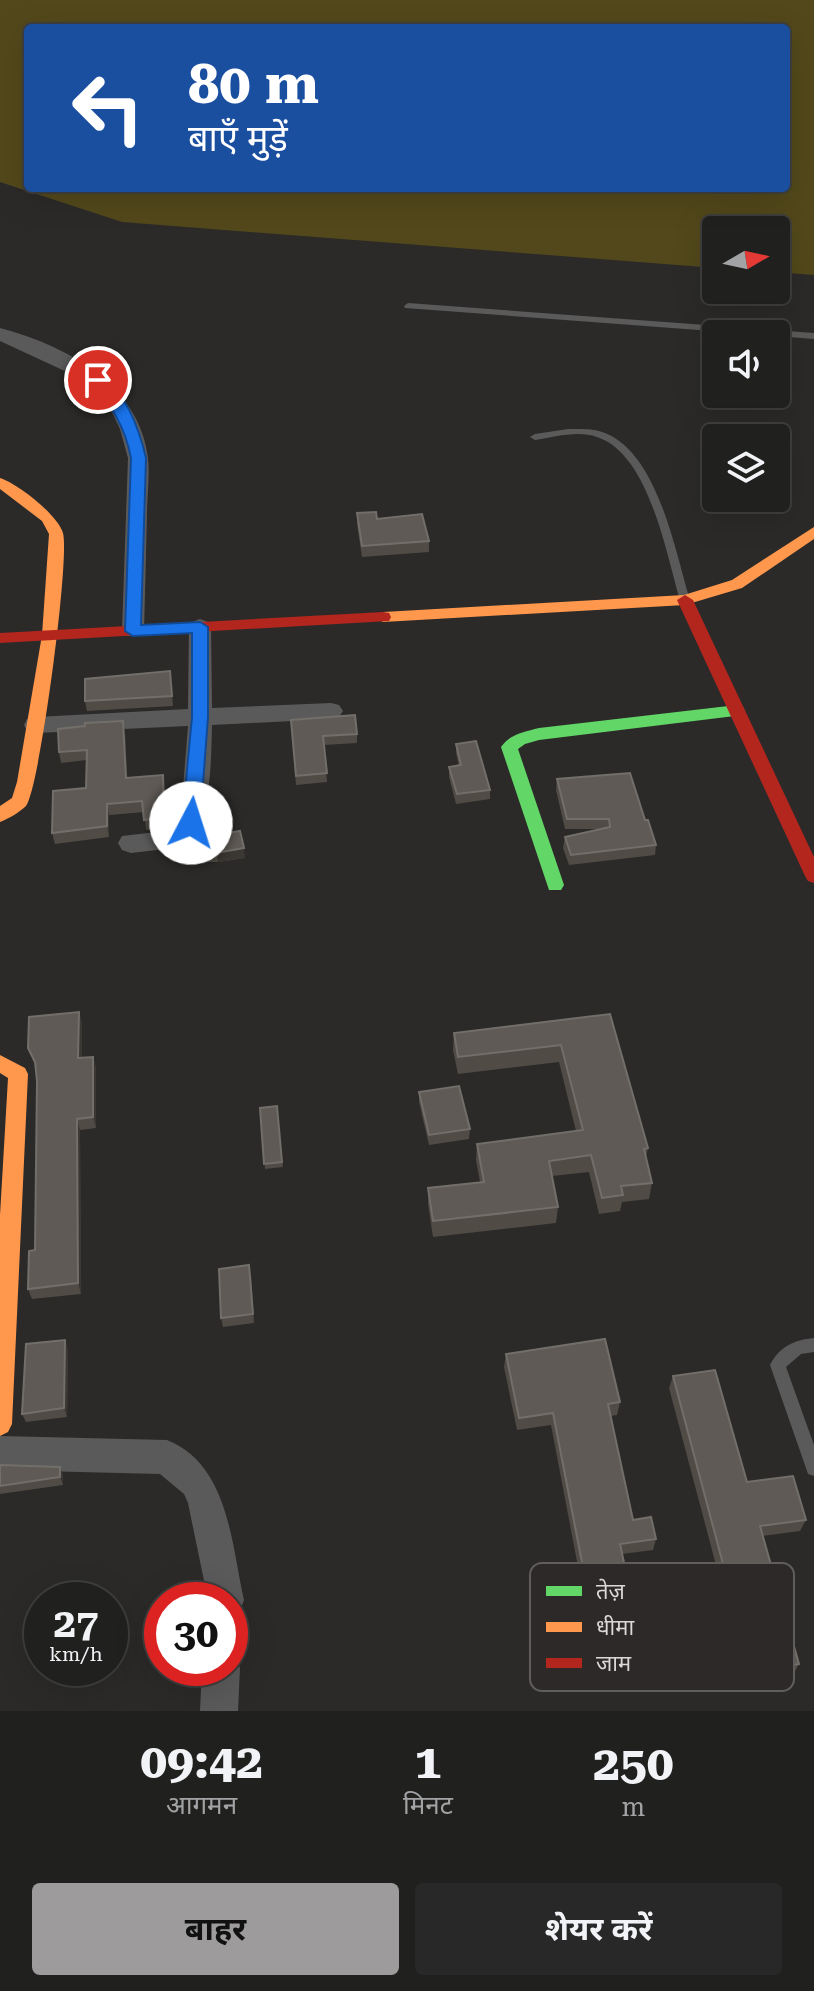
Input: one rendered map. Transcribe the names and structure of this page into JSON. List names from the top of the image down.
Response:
{
  "legend": ["तेज़", "धीमा", "जाम"],
  "north": "right",
  "page": {
    "turn": ["80 m", "बाएँ मुड़ें"],
    "speed": "27 km/h",
    "limit": "30",
    "eta": [
      "09:42",
      "आगमन",
      "1",
      "मिनट",
      "250",
      "m"
    ],
    "buttons": ["बाहर", "शेयर करें"]
  }
}
